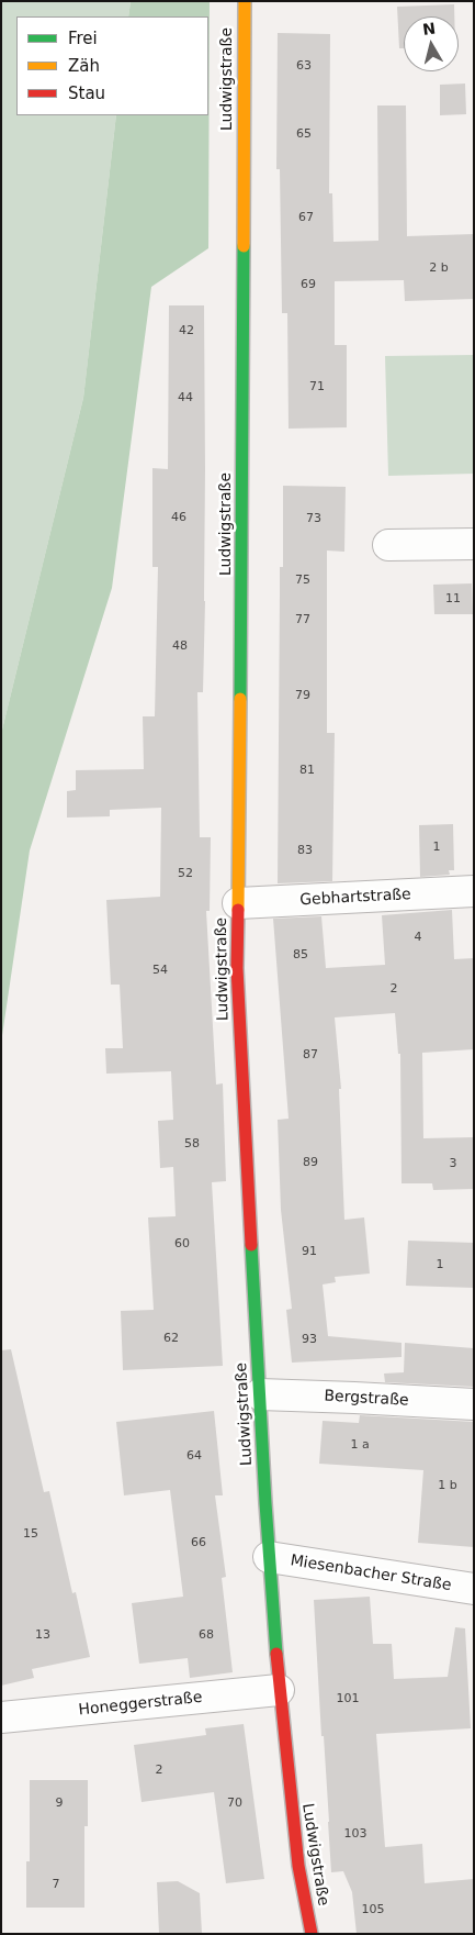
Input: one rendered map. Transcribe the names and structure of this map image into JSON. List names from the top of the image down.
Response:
{
  "streets": {
    "street": [
      "Ludwigstraße",
      "Gebhartstraße",
      "Bergstraße",
      "Miesenbacher Straße",
      "Honeggerstraße"
    ]
  },
  "crossings": [
    ["Ludwigstraße", "Gebhartstraße"],
    ["Ludwigstraße", "Bergstraße"],
    ["Ludwigstraße", "Miesenbacher Straße"],
    ["Ludwigstraße", "Honeggerstraße"]
  ],
  "house_numbers": [
    "63",
    "65",
    "67",
    "2 b",
    "69",
    "42",
    "71",
    "44",
    "46",
    "73",
    "75",
    "11",
    "77",
    "48",
    "79",
    "81",
    "1",
    "83",
    "52",
    "4",
    "85",
    "54",
    "2",
    "87",
    "58",
    "89",
    "3",
    "60",
    "91",
    "1",
    "62",
    "93",
    "1 a",
    "64",
    "1 b",
    "15",
    "66",
    "13",
    "68",
    "101",
    "2",
    "9",
    "70",
    "103",
    "7",
    "105"
  ],
  "legend": ["Frei", "Zäh", "Stau"],
  "north": "top"
}
